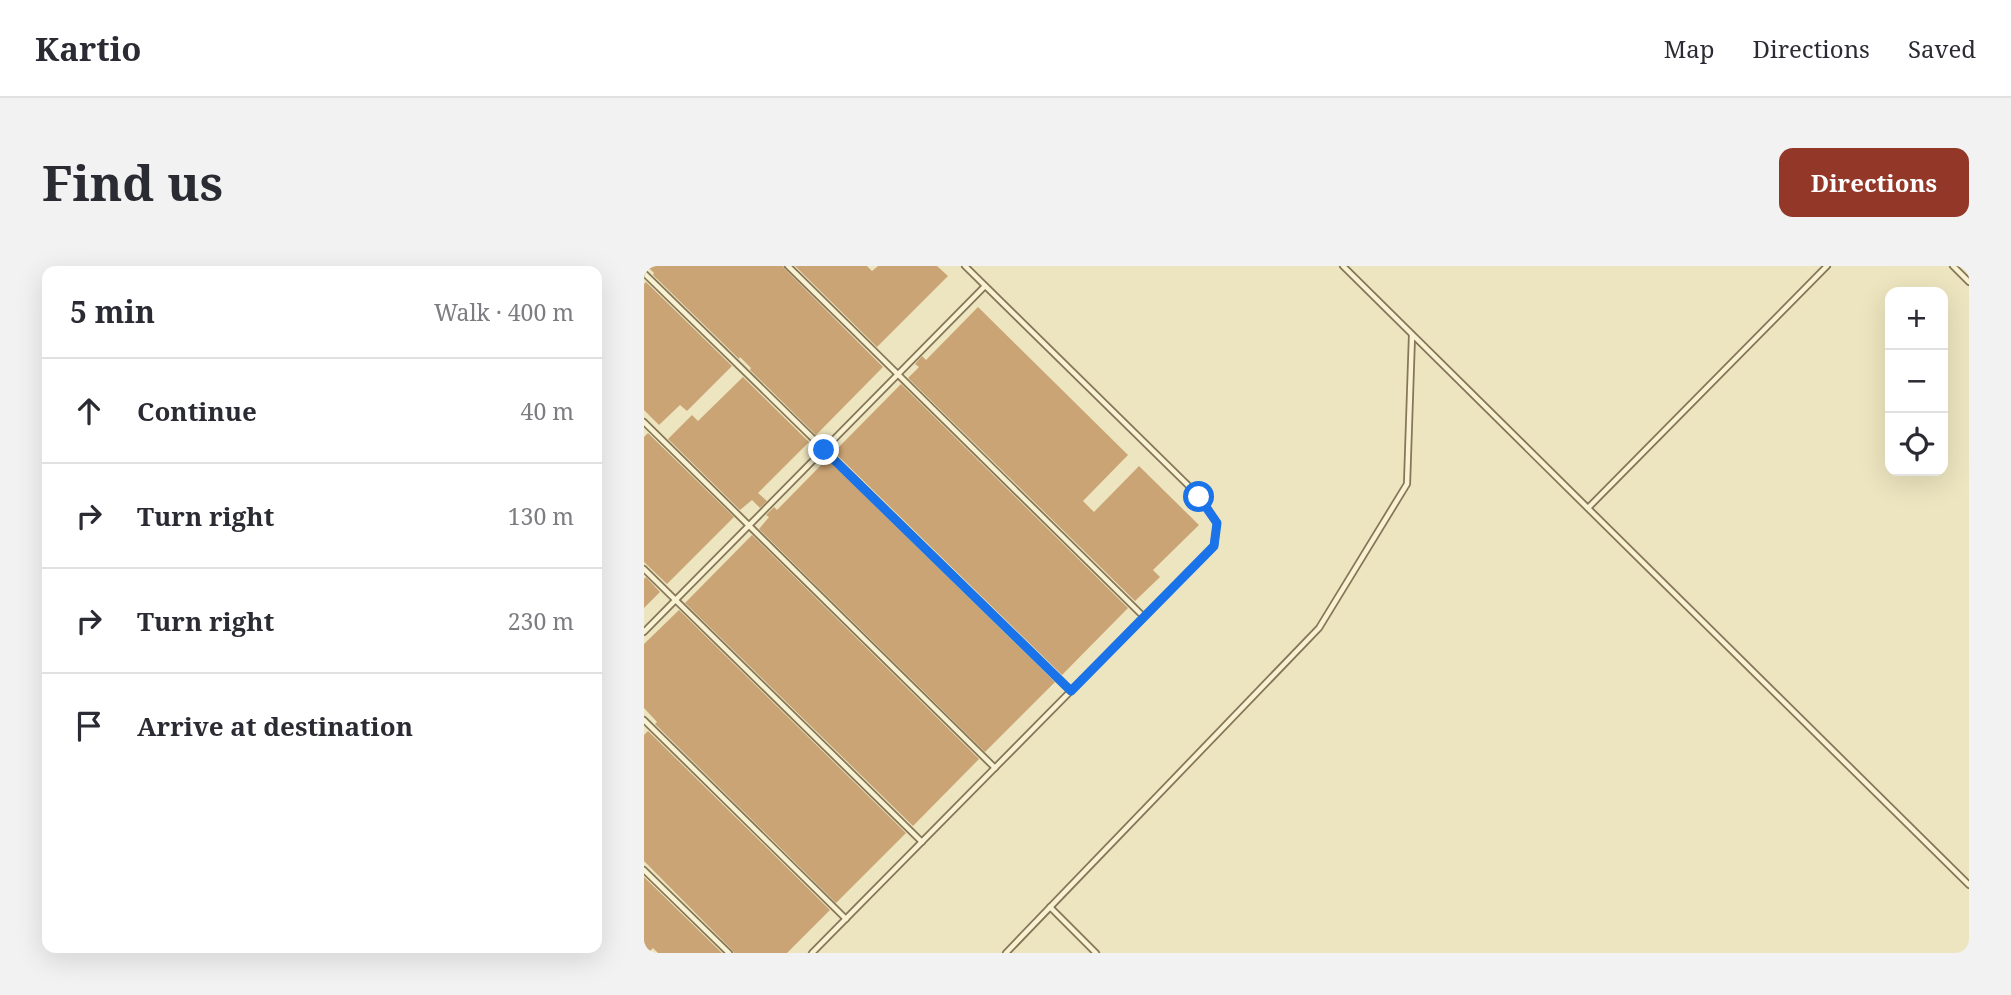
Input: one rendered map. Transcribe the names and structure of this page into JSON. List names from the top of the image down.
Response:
{
  "page": {
    "header": "Kartio",
    "nav": ["Map", "Directions", "Saved"],
    "buttons": "Directions",
    "title": "Find us",
    "heading": ["5 min", "Walk · 400 m"],
    "map_buttons": ["+", "−"],
    "list": [
      ["Continue", "40 m"],
      ["Turn right", "130 m"],
      ["Turn right", "230 m"],
      "Arrive at destination"
    ]
  }
}
